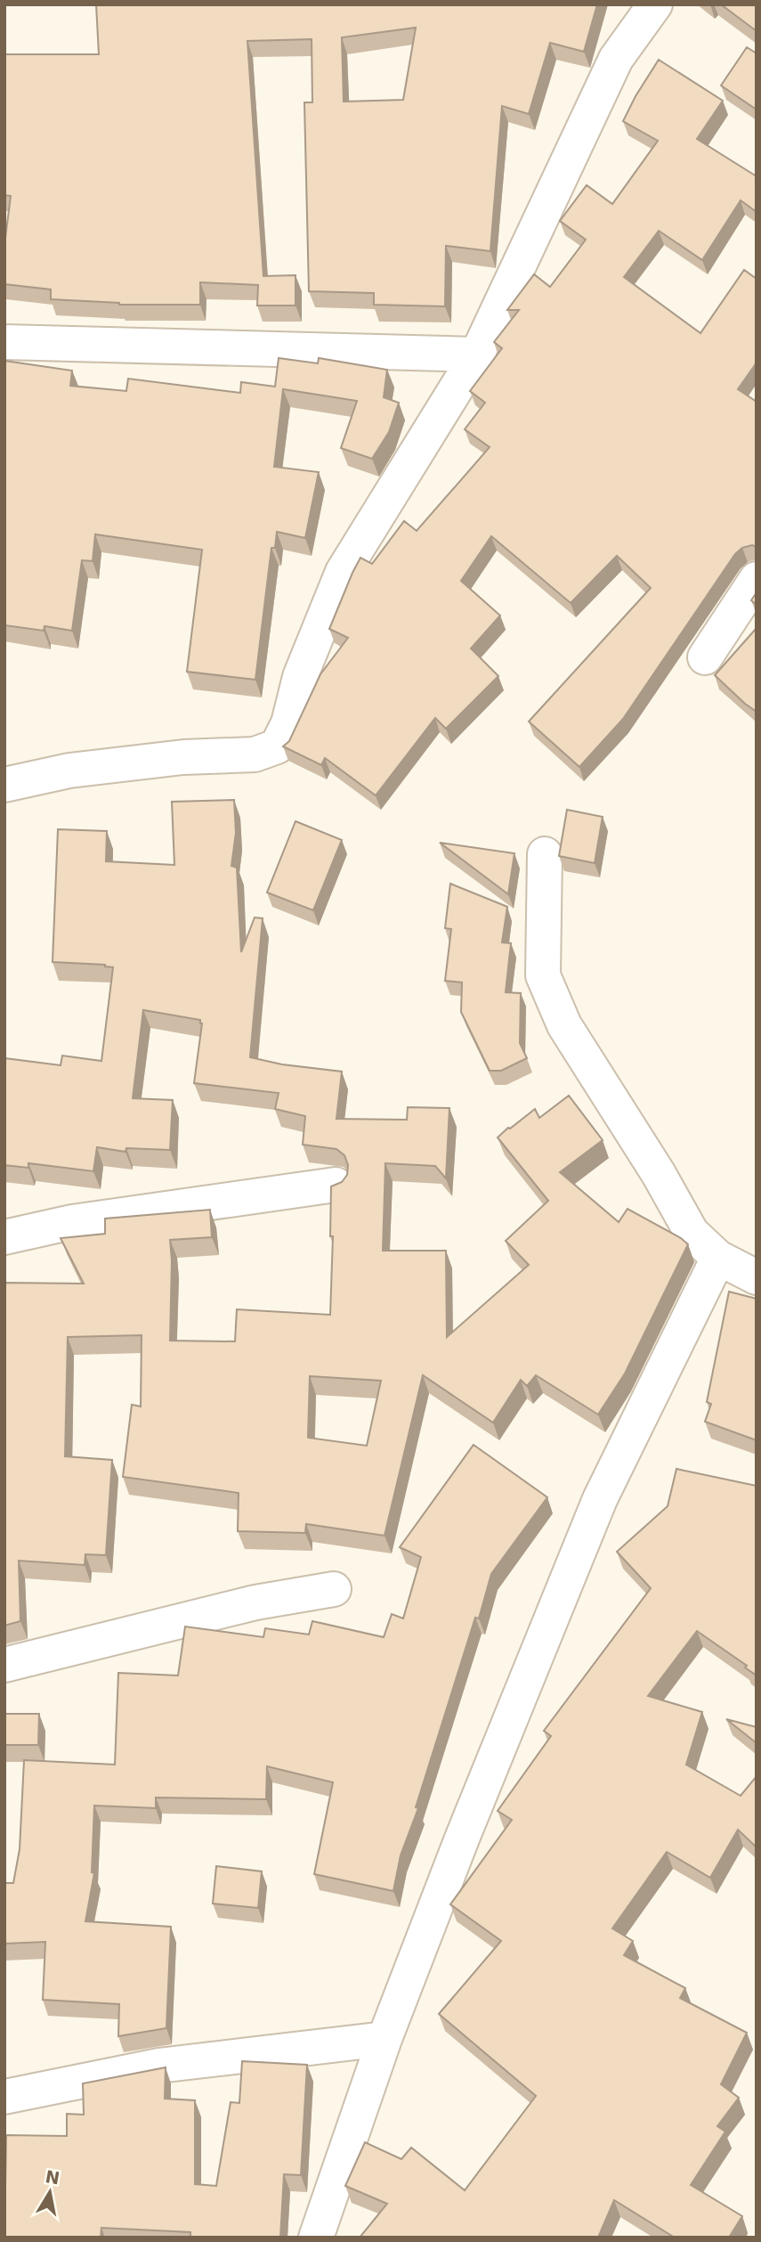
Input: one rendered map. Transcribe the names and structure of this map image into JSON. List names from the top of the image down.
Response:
{
  "north": "top"
}
